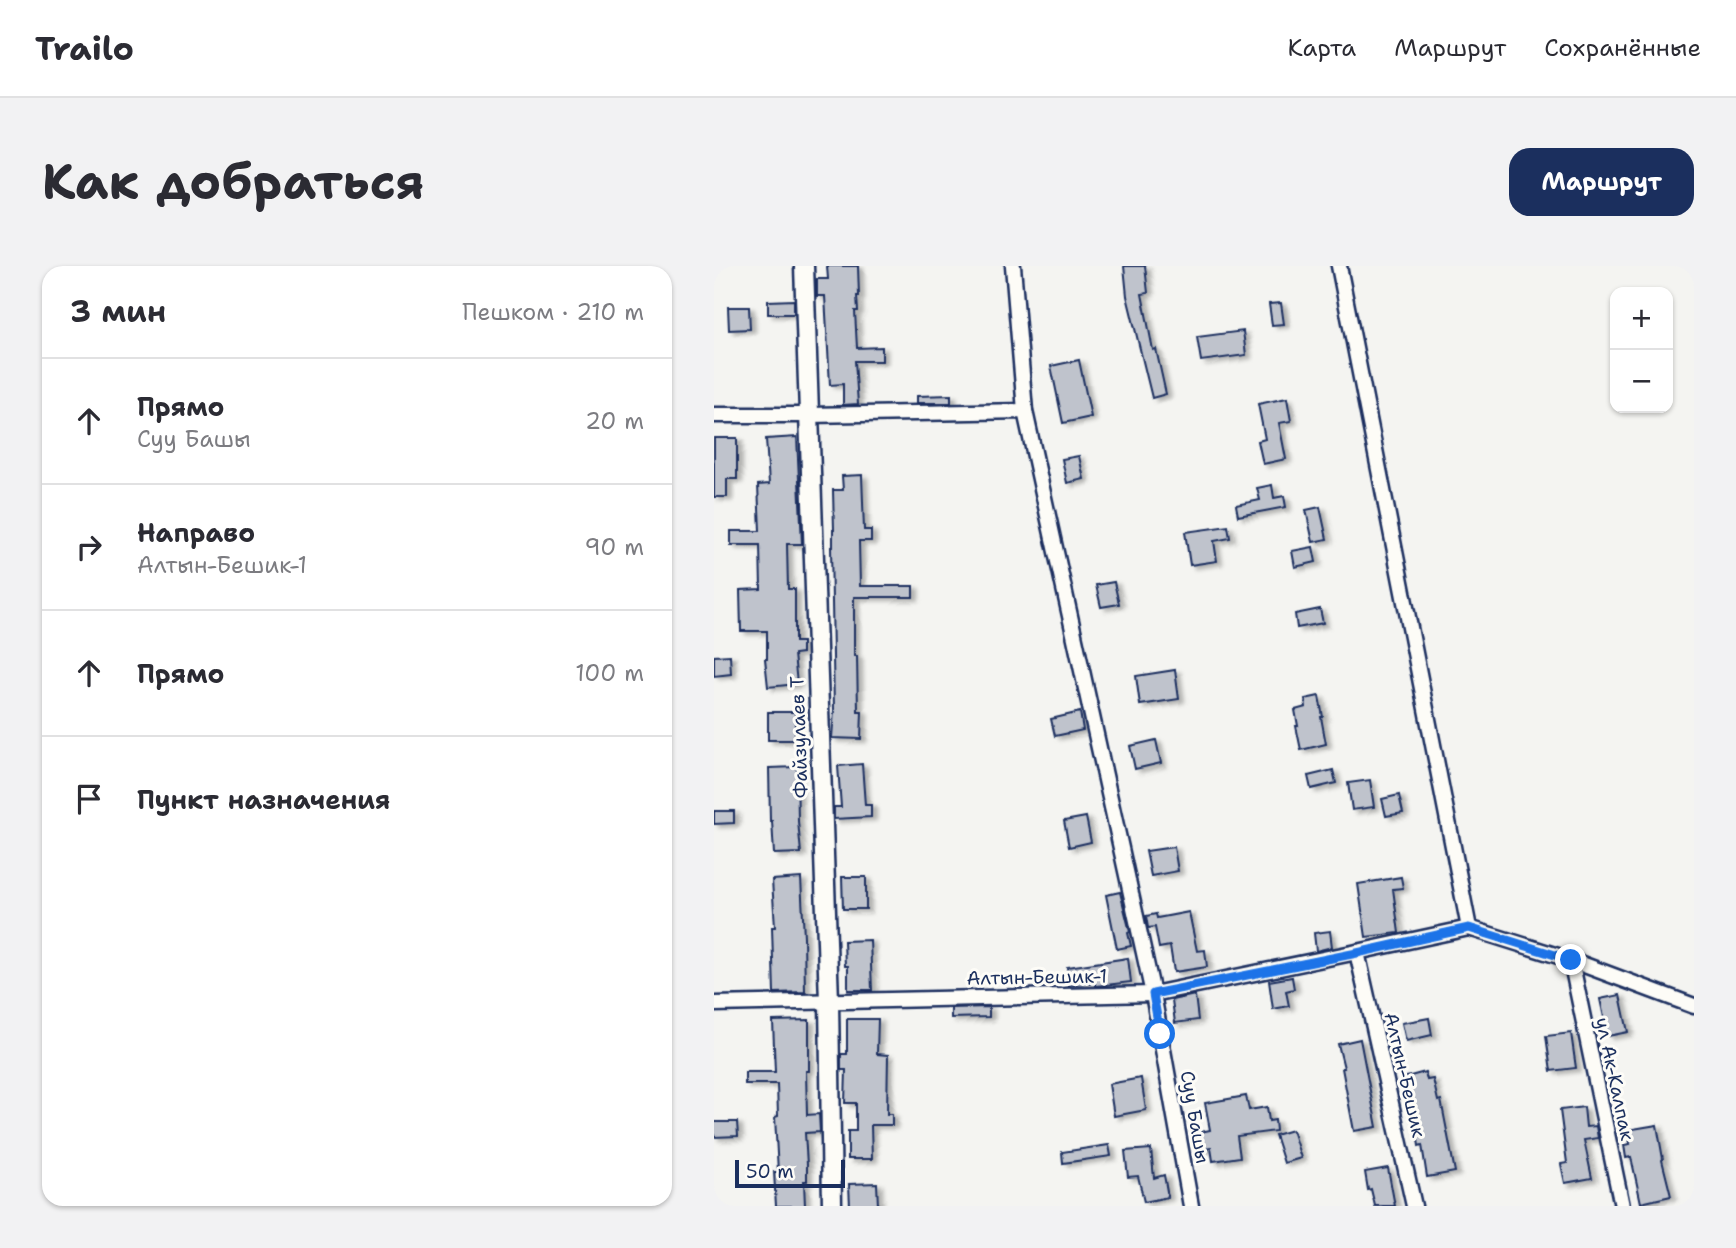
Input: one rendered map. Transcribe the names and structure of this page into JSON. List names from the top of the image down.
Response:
{
  "streets": {
    "street": [
      "Файзулаев Т",
      "Алтын-Бешик-1",
      "Алтын-Бешик",
      "ул Ак-Калпак",
      "Суу Башы"
    ]
  },
  "crossings": [
    ["Файзулаев Т", "Алтын-Бешик-1"],
    ["Алтын-Бешик-1", "Алтын-Бешик"],
    ["Алтын-Бешик-1", "Суу Башы"]
  ],
  "scale_bar": "50 m",
  "page": {
    "header": "Trailo",
    "nav": ["Карта", "Маршрут", "Сохранённые"],
    "buttons": "Маршрут",
    "title": "Как добраться",
    "heading": ["3 мин", "Пешком · 210 m"],
    "map_buttons": ["+", "−"],
    "list": [
      ["Прямо", "Суу Башы", "20 m"],
      ["Направо", "Алтын-Бешик-1", "90 m"],
      ["Прямо", "100 m"],
      "Пункт назначения"
    ],
    "scale": "50 m"
  }
}
